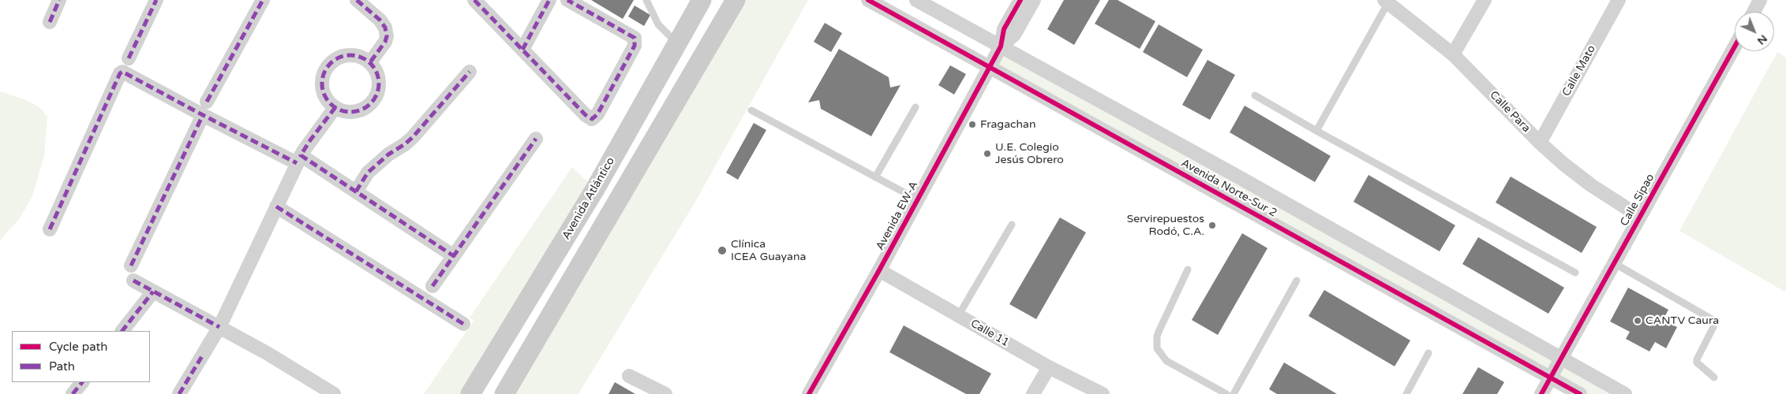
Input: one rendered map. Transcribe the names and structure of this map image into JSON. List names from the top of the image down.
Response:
{
  "streets": {
    "main road": ["Avenida Atlántico"],
    "street": [
      "Calle Mato",
      "Calle Para",
      "Avenida Norte-Sur 2",
      "Calle Sipao",
      "Avenida EW-A",
      "Calle 11"
    ]
  },
  "crossings": [
    ["Calle Mato", "Calle Para"],
    ["Calle Para", "Calle Sipao"],
    ["Avenida Norte-Sur 2", "Calle Sipao"],
    ["Avenida Norte-Sur 2", "Avenida EW-A"],
    ["Avenida EW-A", "Calle 11"]
  ],
  "places": [
    "Fragachan",
    "U.E. Colegio Jesús Obrero",
    "Servirepuestos Rodó, C.A.",
    "Clínica ICEA Guayana",
    "CANTV Caura"
  ],
  "legend": ["Cycle path", "Path"],
  "north": "bottom right"
}
